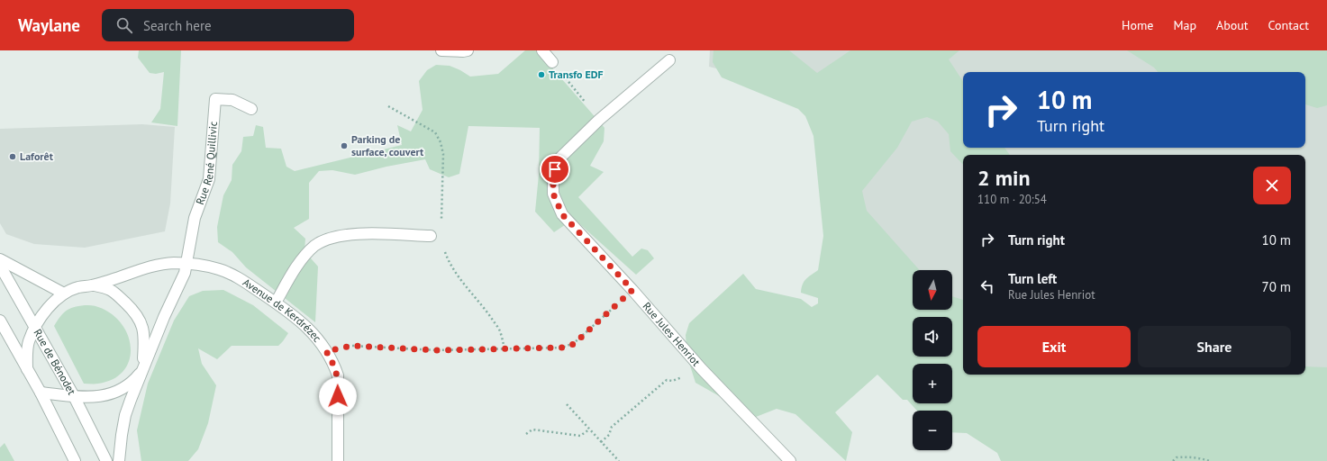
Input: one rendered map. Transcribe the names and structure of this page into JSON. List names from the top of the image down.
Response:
{
  "streets": {
    "street": [
      "Rue René Quillivic",
      "Avenue de Kerdrézec",
      "Rue Jules Henriot",
      "Rue de Bénodet"
    ]
  },
  "crossings": [
    ["Rue René Quillivic", "Avenue de Kerdrézec"],
    ["Avenue de Kerdrézec", "Rue de Bénodet"]
  ],
  "places": ["Transfo EDF", "Parking de surface, couvert", "Laforêt"],
  "north": "bottom",
  "page": {
    "header": "Waylane",
    "search": "Search here",
    "nav": [
      "Home",
      "Map",
      "About",
      "Contact"
    ],
    "turn": ["10 m", "Turn right"],
    "heading": ["2 min", "110 m · 20:54"],
    "list": [
      {
        "name": "Turn right",
        "value": "10 m"
      },
      {
        "name": "Turn left",
        "note": "Rue Jules Henriot",
        "value": "70 m"
      }
    ],
    "map_buttons": ["+", "−"],
    "buttons": ["Exit", "Share"]
  }
}
